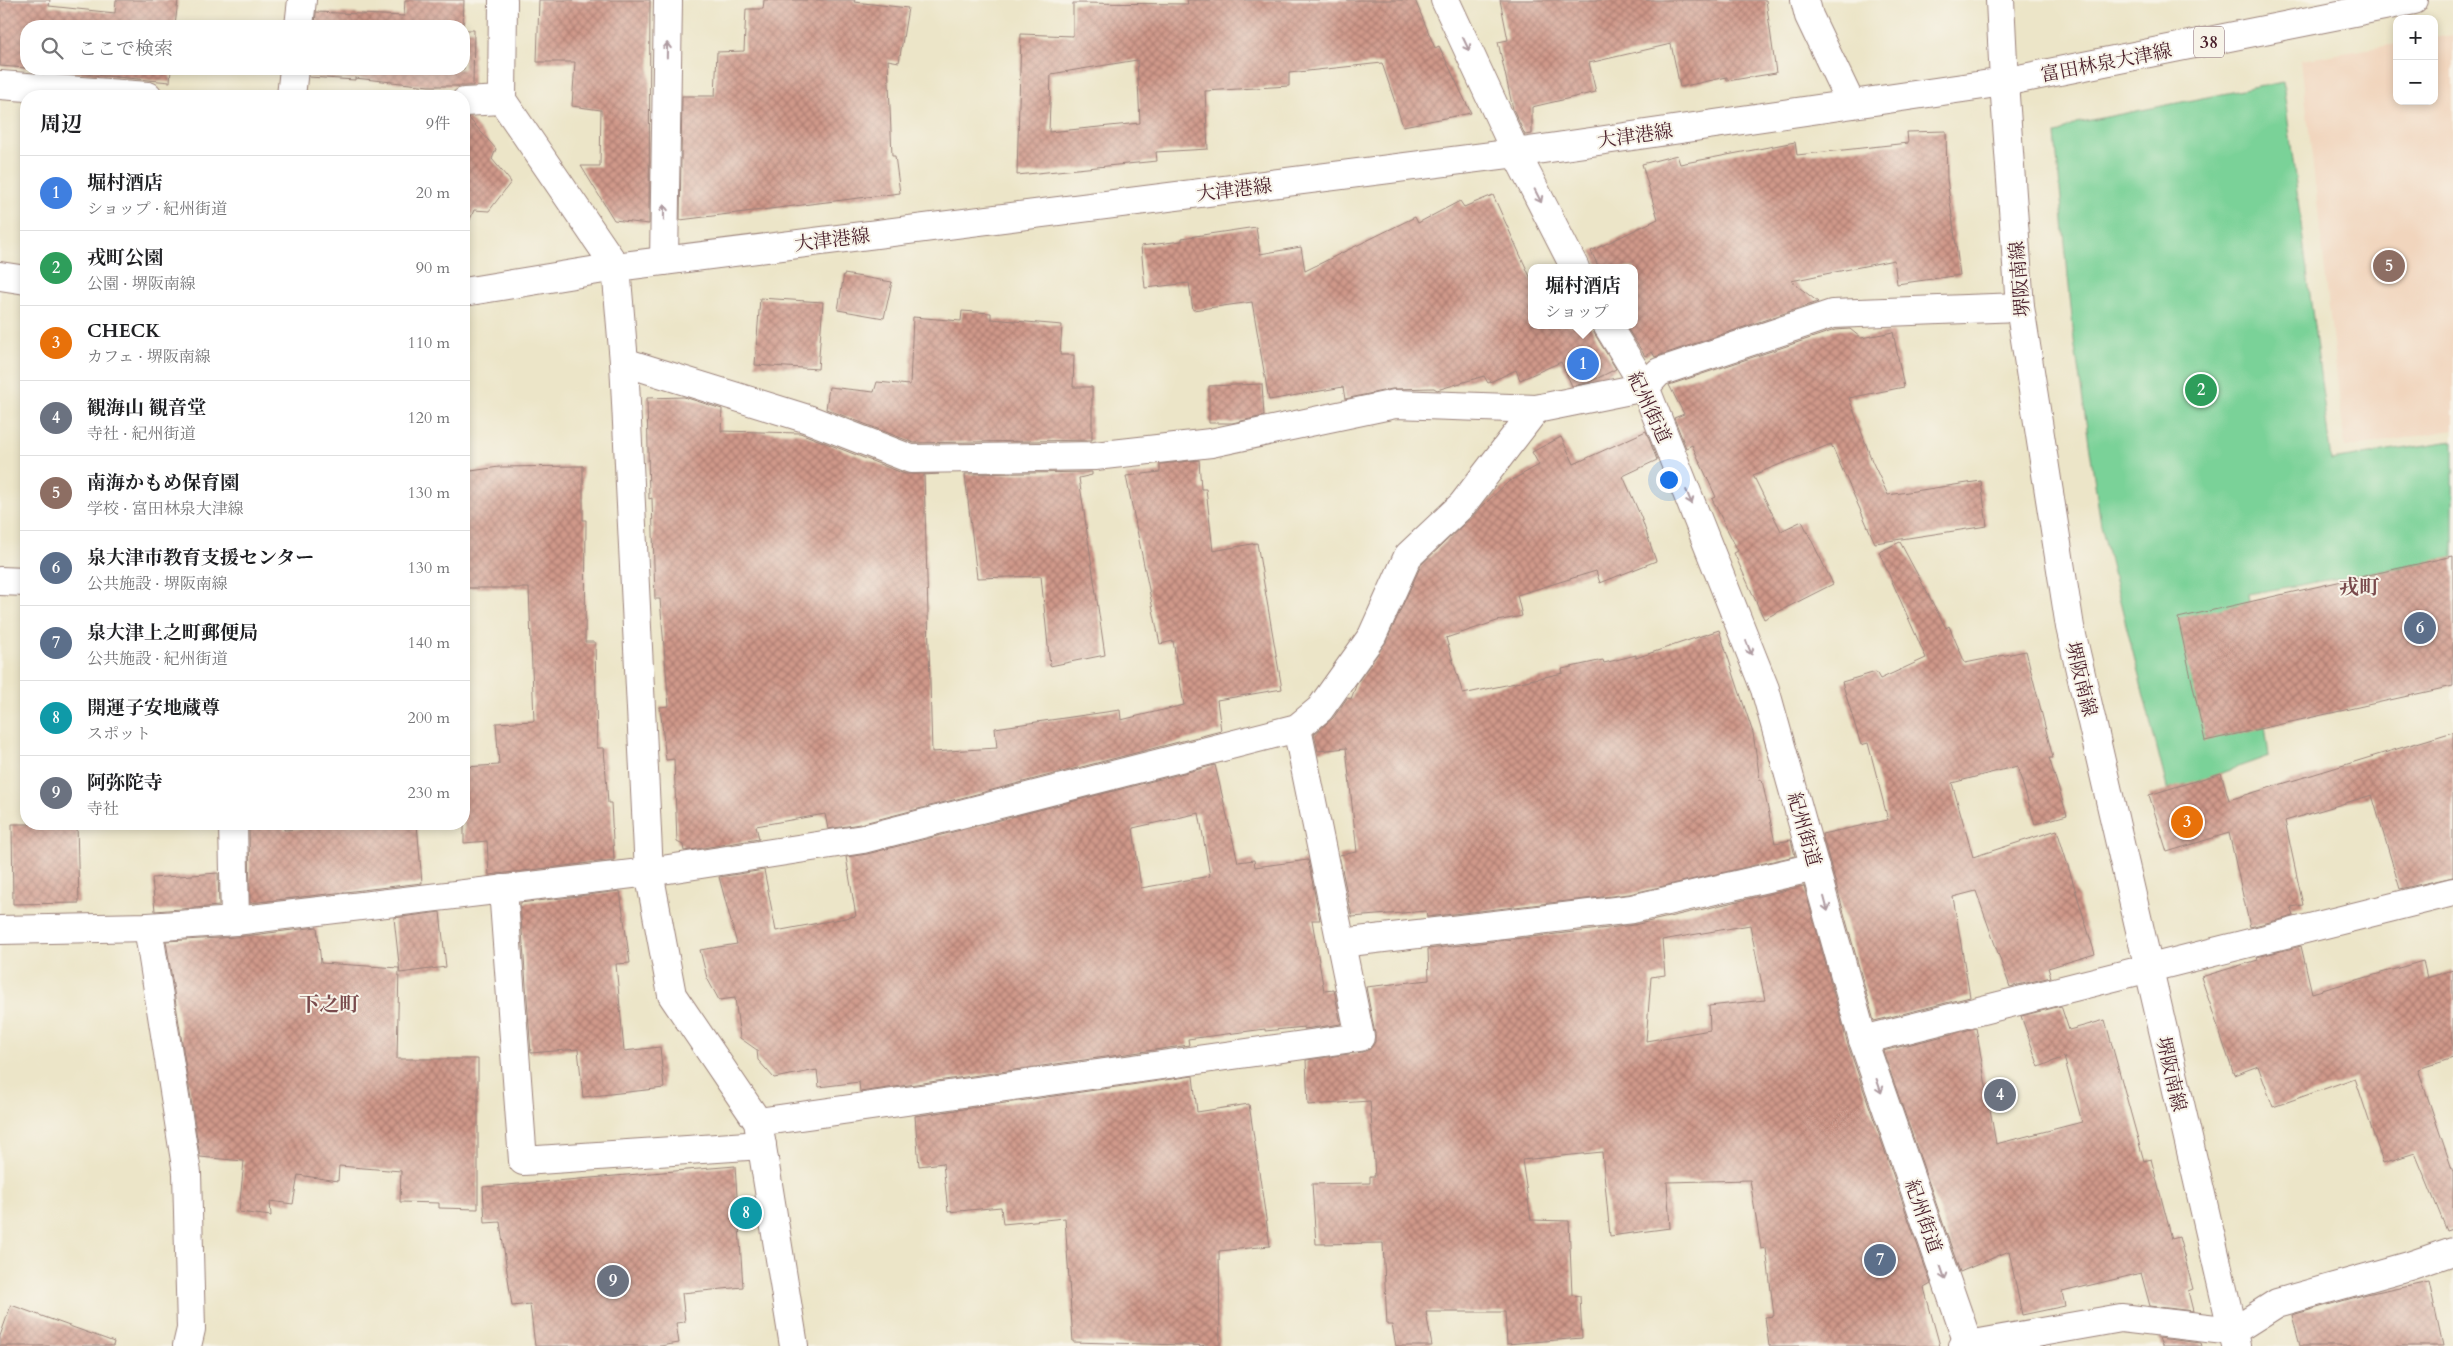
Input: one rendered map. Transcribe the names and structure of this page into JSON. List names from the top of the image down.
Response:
{
  "streets": {
    "street": [
      "38",
      "富田林泉大津線",
      "大津港線",
      "堺阪南線",
      "紀州街道"
    ]
  },
  "crossings": [
    ["富田林泉大津線", "大津港線"],
    ["富田林泉大津線", "堺阪南線"],
    ["大津港線", "堺阪南線"]
  ],
  "one_way": ["紀州街道"],
  "districts": ["戎町", "下之町"],
  "page": {
    "map_buttons": ["+", "−"],
    "search": "ここで検索",
    "heading": ["周辺", "9件"],
    "list": [
      {
        "mark": "1",
        "name": "堀村酒店",
        "note": "ショップ · 紀州街道",
        "value": "20 m"
      },
      {
        "mark": "2",
        "name": "戎町公園",
        "note": "公園 · 堺阪南線",
        "value": "90 m"
      },
      {
        "mark": "3",
        "name": "CHECK",
        "note": "カフェ · 堺阪南線",
        "value": "110 m"
      },
      {
        "mark": "4",
        "name": "観海山 観音堂",
        "note": "寺社 · 紀州街道",
        "value": "120 m"
      },
      {
        "mark": "5",
        "name": "南海かもめ保育園",
        "note": "学校 · 富田林泉大津線",
        "value": "130 m"
      },
      {
        "mark": "6",
        "name": "泉大津市教育支援センター",
        "note": "公共施設 · 堺阪南線",
        "value": "130 m"
      },
      {
        "mark": "7",
        "name": "泉大津上之町郵便局",
        "note": "公共施設 · 紀州街道",
        "value": "140 m"
      },
      {
        "mark": "8",
        "name": "開運子安地蔵尊",
        "note": "スポット",
        "value": "200 m"
      },
      {
        "mark": "9",
        "name": "阿弥陀寺",
        "note": "寺社",
        "value": "230 m"
      }
    ],
    "pins": [
      "5",
      "1",
      "2",
      "6",
      "3",
      "4",
      "8",
      "7",
      "9"
    ],
    "popup": ["堀村酒店", "ショップ"]
  }
}
